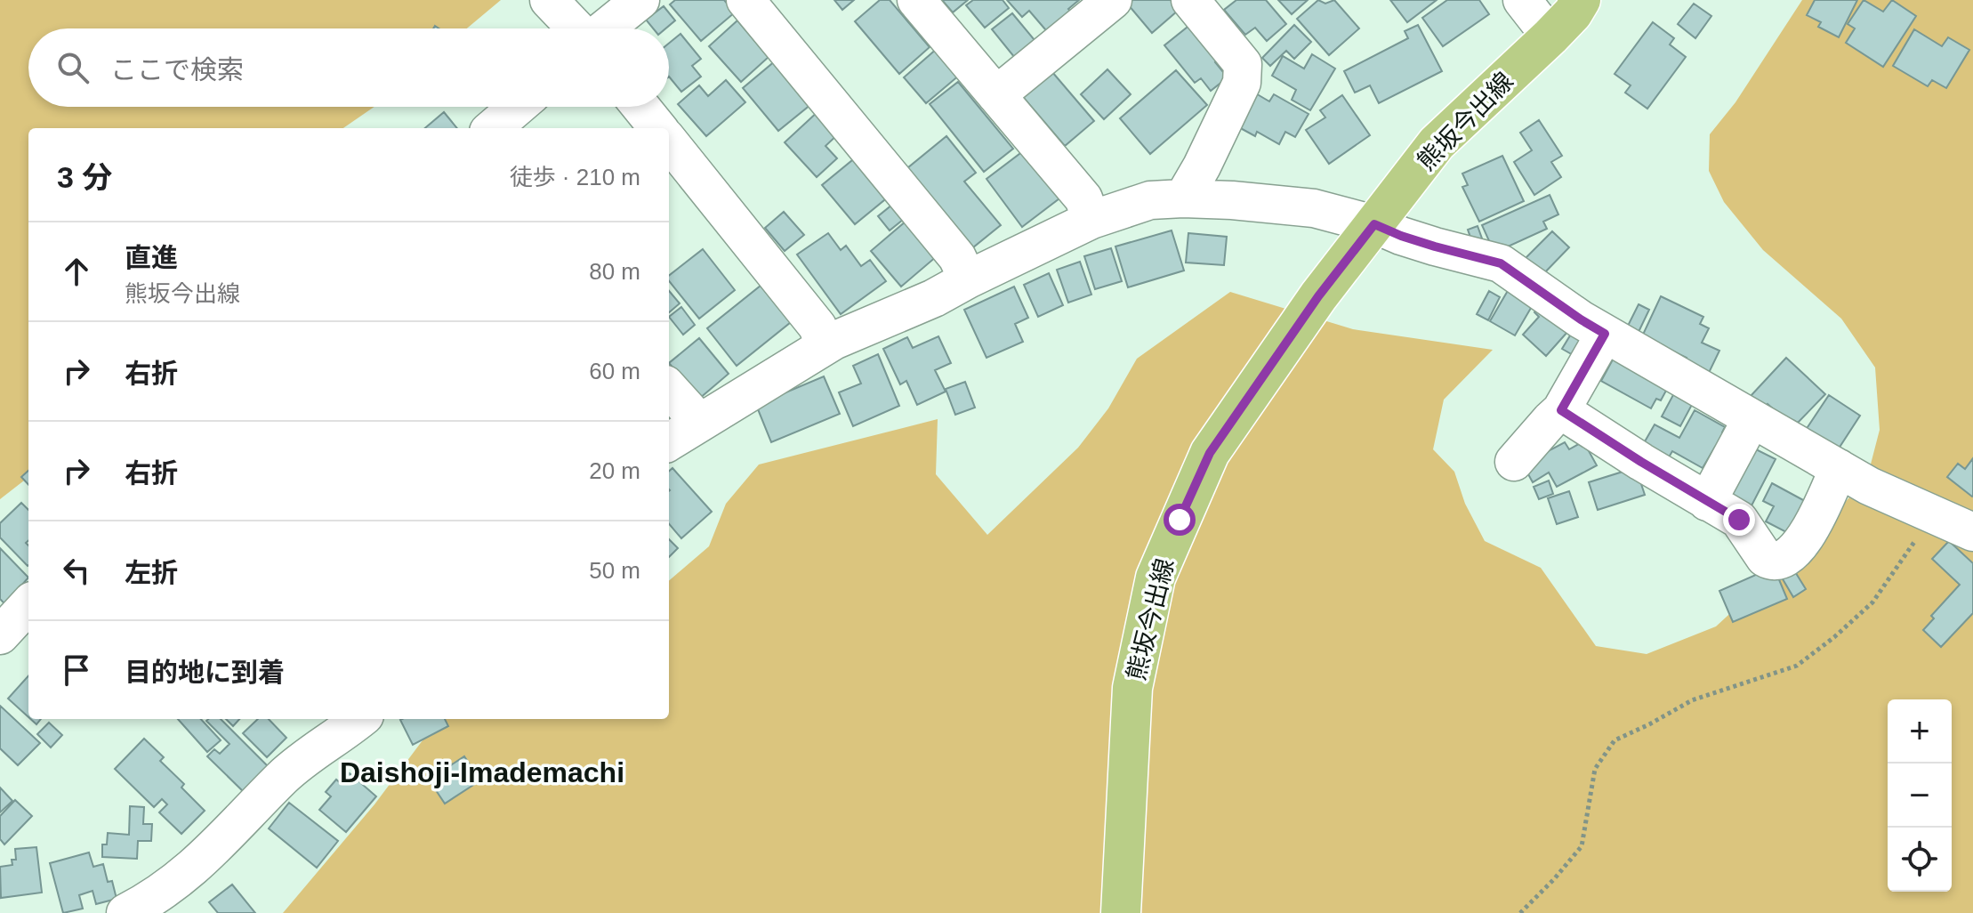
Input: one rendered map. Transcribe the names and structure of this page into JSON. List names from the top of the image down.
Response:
{
  "streets": {
    "main road": ["熊坂今出線"]
  },
  "districts": ["Daishoji-Imademachi"],
  "page": {
    "search": "ここで検索",
    "heading": ["3 分", "徒歩 · 210 m"],
    "list": [
      ["直進", "熊坂今出線", "80 m"],
      ["右折", "60 m"],
      ["右折", "20 m"],
      ["左折", "50 m"],
      "目的地に到着"
    ],
    "map_buttons": ["+", "−"]
  }
}
